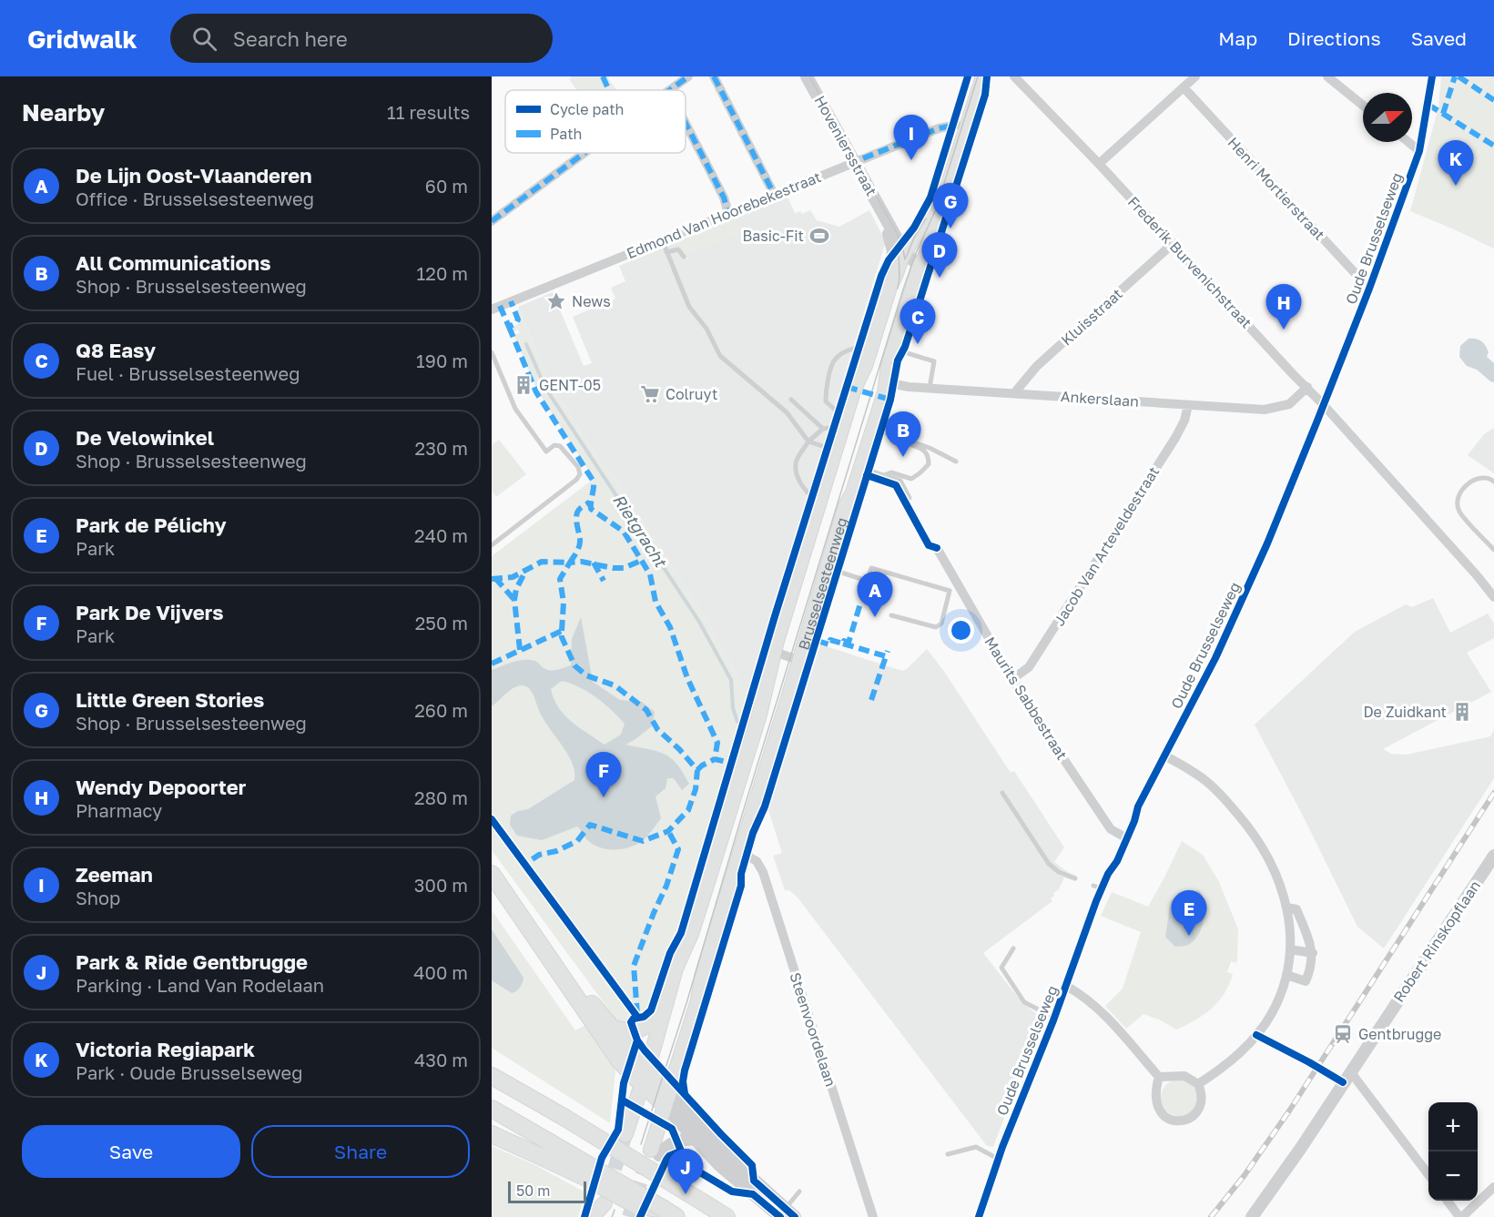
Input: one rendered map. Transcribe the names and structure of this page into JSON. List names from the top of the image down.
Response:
{
  "streets": {
    "main road": ["Brusselsesteenweg"],
    "street": [
      "Hoveniersstraat",
      "Henri Mortierstraat",
      "Edmond Van Hoorebekestraat",
      "Oude Brusselseweg",
      "Frederik Burvenichstraat",
      "Kluisstraat",
      "Ankerslaan",
      "Jacob Van Arteveldestraat",
      "Maurits Sabbestraat",
      "Robert Rinskopflaan",
      "Steenvoordelaan"
    ]
  },
  "crossings": [
    ["Hoveniersstraat", "Edmond Van Hoorebekestraat"],
    ["Hoveniersstraat", "Brusselsesteenweg"],
    ["Henri Mortierstraat", "Oude Brusselseweg"],
    ["Edmond Van Hoorebekestraat", "Brusselsesteenweg"],
    ["Oude Brusselseweg", "Frederik Burvenichstraat"],
    ["Oude Brusselseweg", "Maurits Sabbestraat"],
    ["Frederik Burvenichstraat", "Kluisstraat"],
    ["Frederik Burvenichstraat", "Ankerslaan"],
    ["Kluisstraat", "Ankerslaan"],
    ["Ankerslaan", "Jacob Van Arteveldestraat"],
    ["Ankerslaan", "Brusselsesteenweg"],
    ["Jacob Van Arteveldestraat", "Maurits Sabbestraat"],
    ["Brusselsesteenweg", "Steenvoordelaan"]
  ],
  "water": ["Rietgracht"],
  "places": {
    "sports": ["Basic-Fit"],
    "place": ["News"],
    "building": ["GENT-05", "De Zuidkant"],
    "supermarket": ["Colruyt"],
    "station": ["Gentbrugge"]
  },
  "legend": ["Cycle path", "Path"],
  "scale_bar": "50 m",
  "north": "right",
  "page": {
    "header": "Gridwalk",
    "search": "Search here",
    "nav": ["Map", "Directions", "Saved"],
    "heading": ["Nearby", "11 results"],
    "pins": [
      "I",
      "K",
      "G",
      "D",
      "H",
      "C",
      "B",
      "A",
      "F",
      "E",
      "J"
    ],
    "list": [
      {
        "mark": "A",
        "name": "De Lijn Oost-Vlaanderen",
        "note": "Office · Brusselsesteenweg",
        "value": "60 m"
      },
      {
        "mark": "B",
        "name": "All Communications",
        "note": "Shop · Brusselsesteenweg",
        "value": "120 m"
      },
      {
        "mark": "C",
        "name": "Q8 Easy",
        "note": "Fuel · Brusselsesteenweg",
        "value": "190 m"
      },
      {
        "mark": "D",
        "name": "De Velowinkel",
        "note": "Shop · Brusselsesteenweg",
        "value": "230 m"
      },
      {
        "mark": "E",
        "name": "Park de Pélichy",
        "note": "Park",
        "value": "240 m"
      },
      {
        "mark": "F",
        "name": "Park De Vijvers",
        "note": "Park",
        "value": "250 m"
      },
      {
        "mark": "G",
        "name": "Little Green Stories",
        "note": "Shop · Brusselsesteenweg",
        "value": "260 m"
      },
      {
        "mark": "H",
        "name": "Wendy Depoorter",
        "note": "Pharmacy",
        "value": "280 m"
      },
      {
        "mark": "I",
        "name": "Zeeman",
        "note": "Shop",
        "value": "300 m"
      },
      {
        "mark": "J",
        "name": "Park & Ride Gentbrugge",
        "note": "Parking · Land Van Rodelaan",
        "value": "400 m"
      },
      {
        "mark": "K",
        "name": "Victoria Regiapark",
        "note": "Park · Oude Brusselseweg",
        "value": "430 m"
      }
    ],
    "map_buttons": ["+", "−"],
    "buttons": ["Save", "Share"],
    "scale": "50 m"
  }
}
